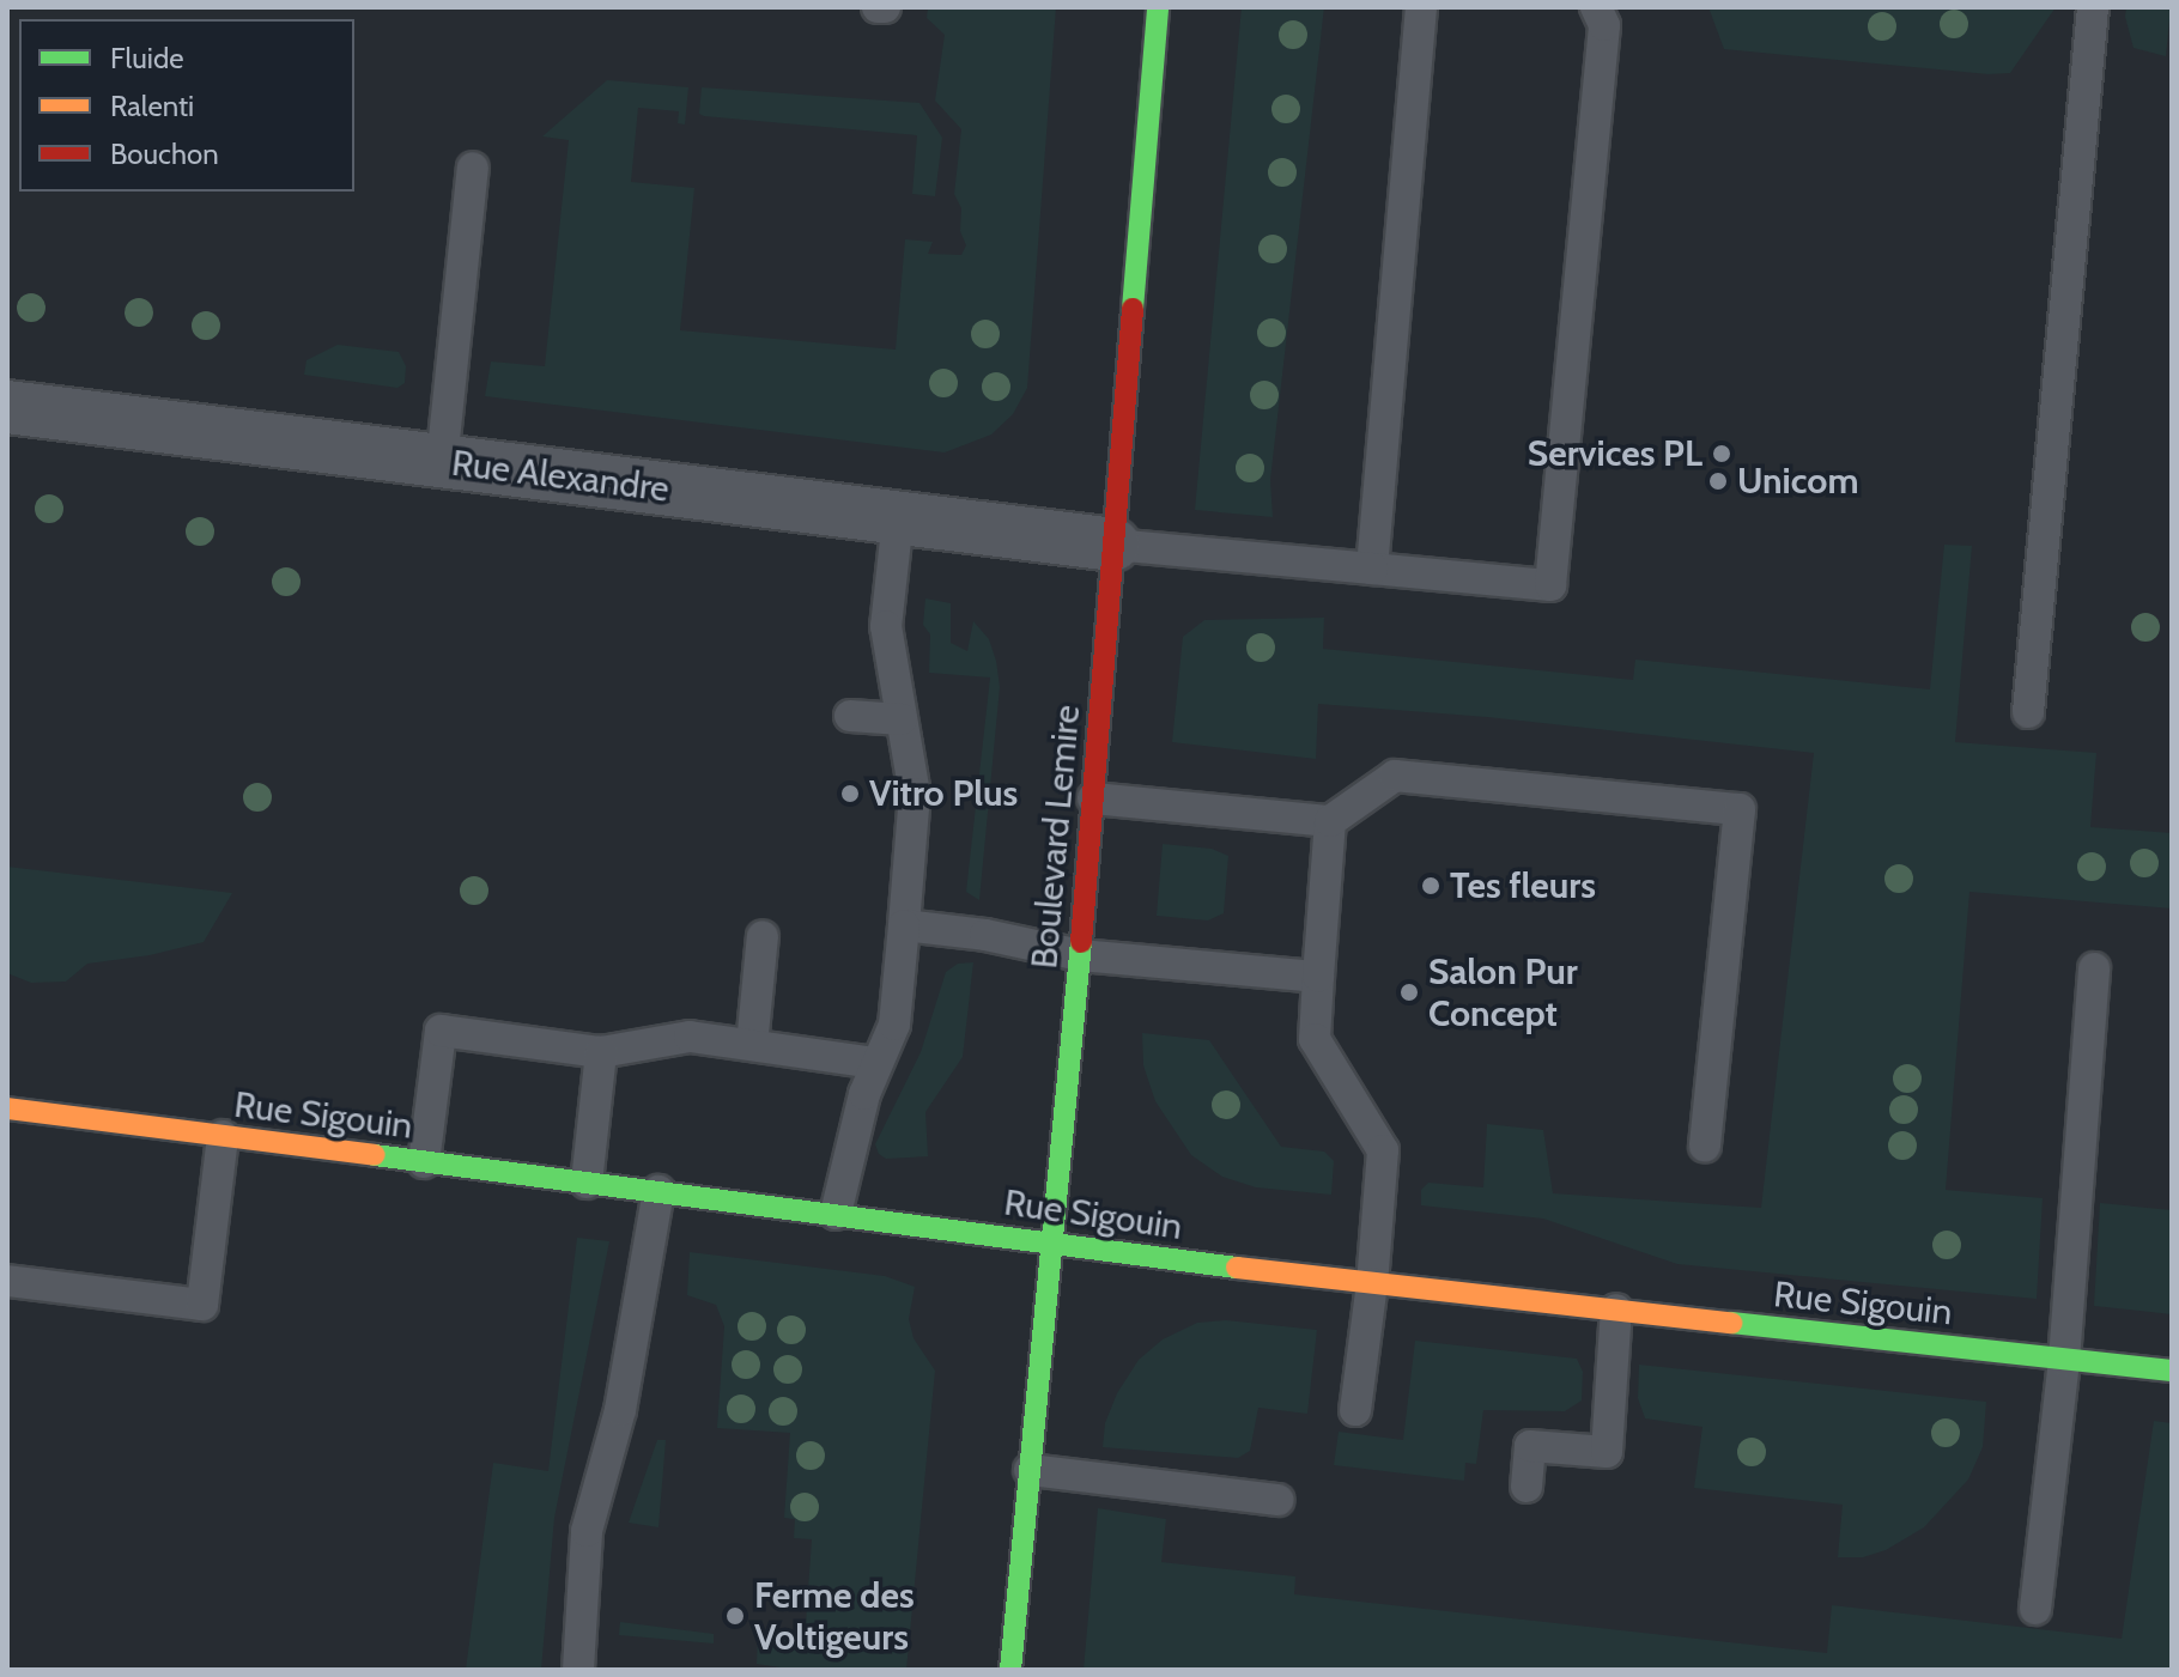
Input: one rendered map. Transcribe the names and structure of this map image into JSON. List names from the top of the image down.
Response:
{
  "streets": {
    "street": ["Rue Alexandre", "Boulevard Lemire", "Rue Sigouin"]
  },
  "crossings": [
    ["Rue Alexandre", "Boulevard Lemire"],
    ["Boulevard Lemire", "Rue Sigouin"]
  ],
  "places": [
    "Services PL",
    "Unicom",
    "Vitro Plus",
    "Tes fleurs",
    "Salon Pur Concept",
    "Ferme des Voltigeurs"
  ],
  "legend": ["Fluide", "Ralenti", "Bouchon"]
}
